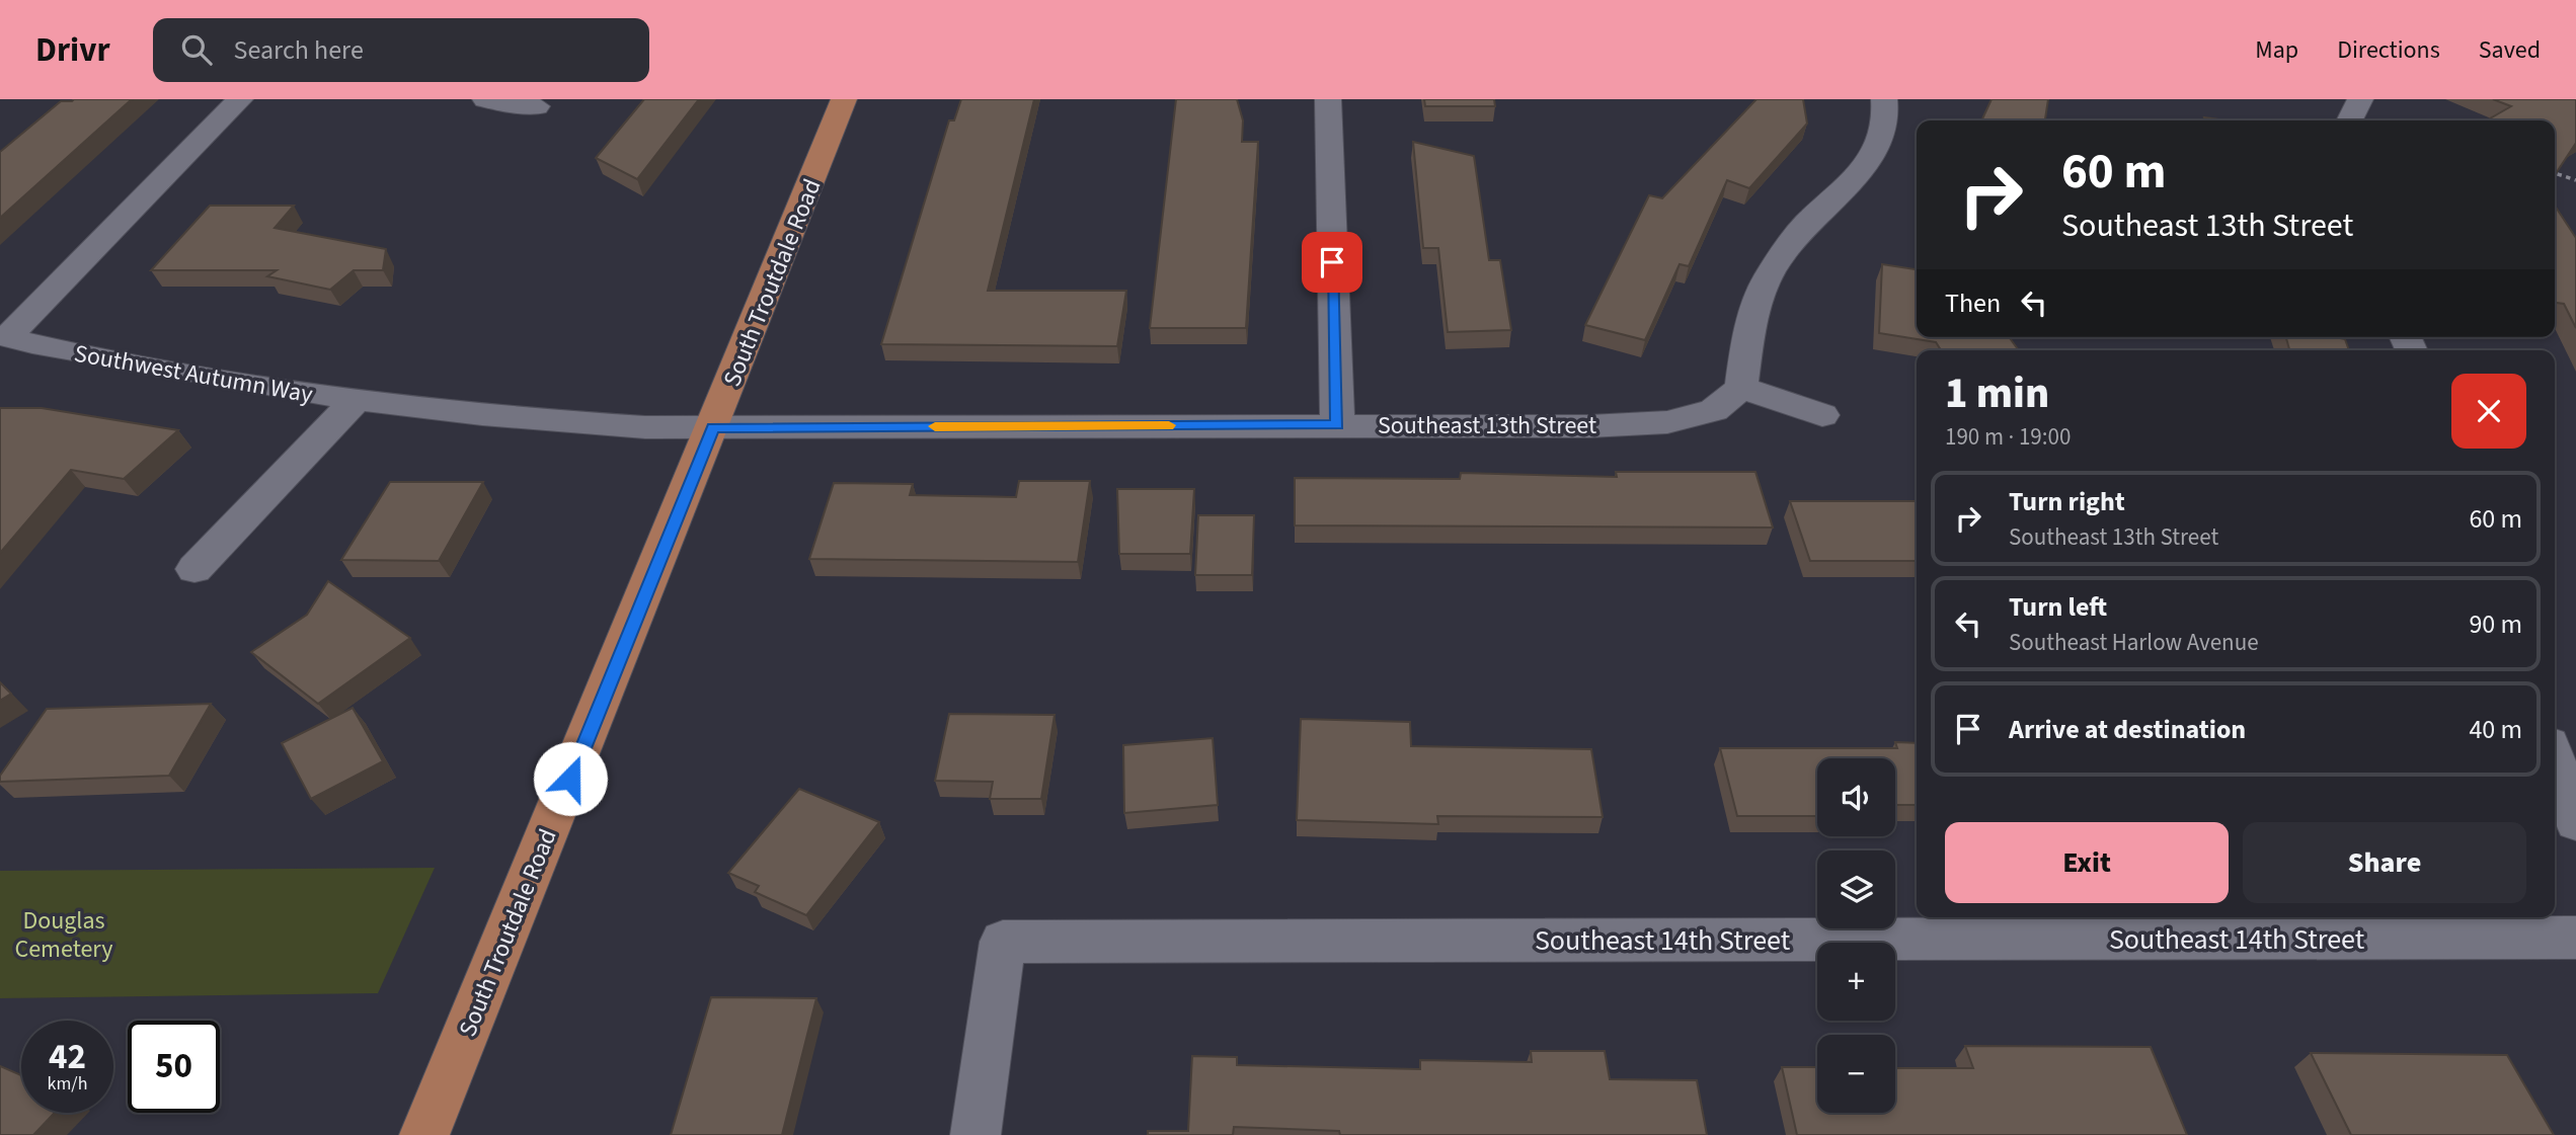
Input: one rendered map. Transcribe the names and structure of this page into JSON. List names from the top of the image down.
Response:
{
  "streets": {
    "main road": ["South Troutdale Road"],
    "street": ["Southwest Autumn Way", "Southeast 13th Street", "Southeast 14th Street"]
  },
  "crossings": [
    ["South Troutdale Road", "Southwest Autumn Way"],
    ["South Troutdale Road", "Southeast 13th Street"],
    ["Southwest Autumn Way", "Southeast 13th Street"]
  ],
  "parks": ["Douglas Cemetery"],
  "page": {
    "header": "Drivr",
    "search": "Search here",
    "nav": ["Map", "Directions", "Saved"],
    "turn": ["60 m", "Southeast 13th Street"],
    "then": "Then",
    "heading": ["1 min", "190 m · 19:00"],
    "list": [
      {
        "name": "Turn right",
        "note": "Southeast 13th Street",
        "value": "60 m"
      },
      {
        "name": "Turn left",
        "note": "Southeast Harlow Avenue",
        "value": "90 m"
      },
      {
        "name": "Arrive at destination",
        "value": "40 m"
      }
    ],
    "map_buttons": ["+", "−"],
    "buttons": ["Exit", "Share"],
    "speed": "42 km/h",
    "limit": "50"
  }
}
